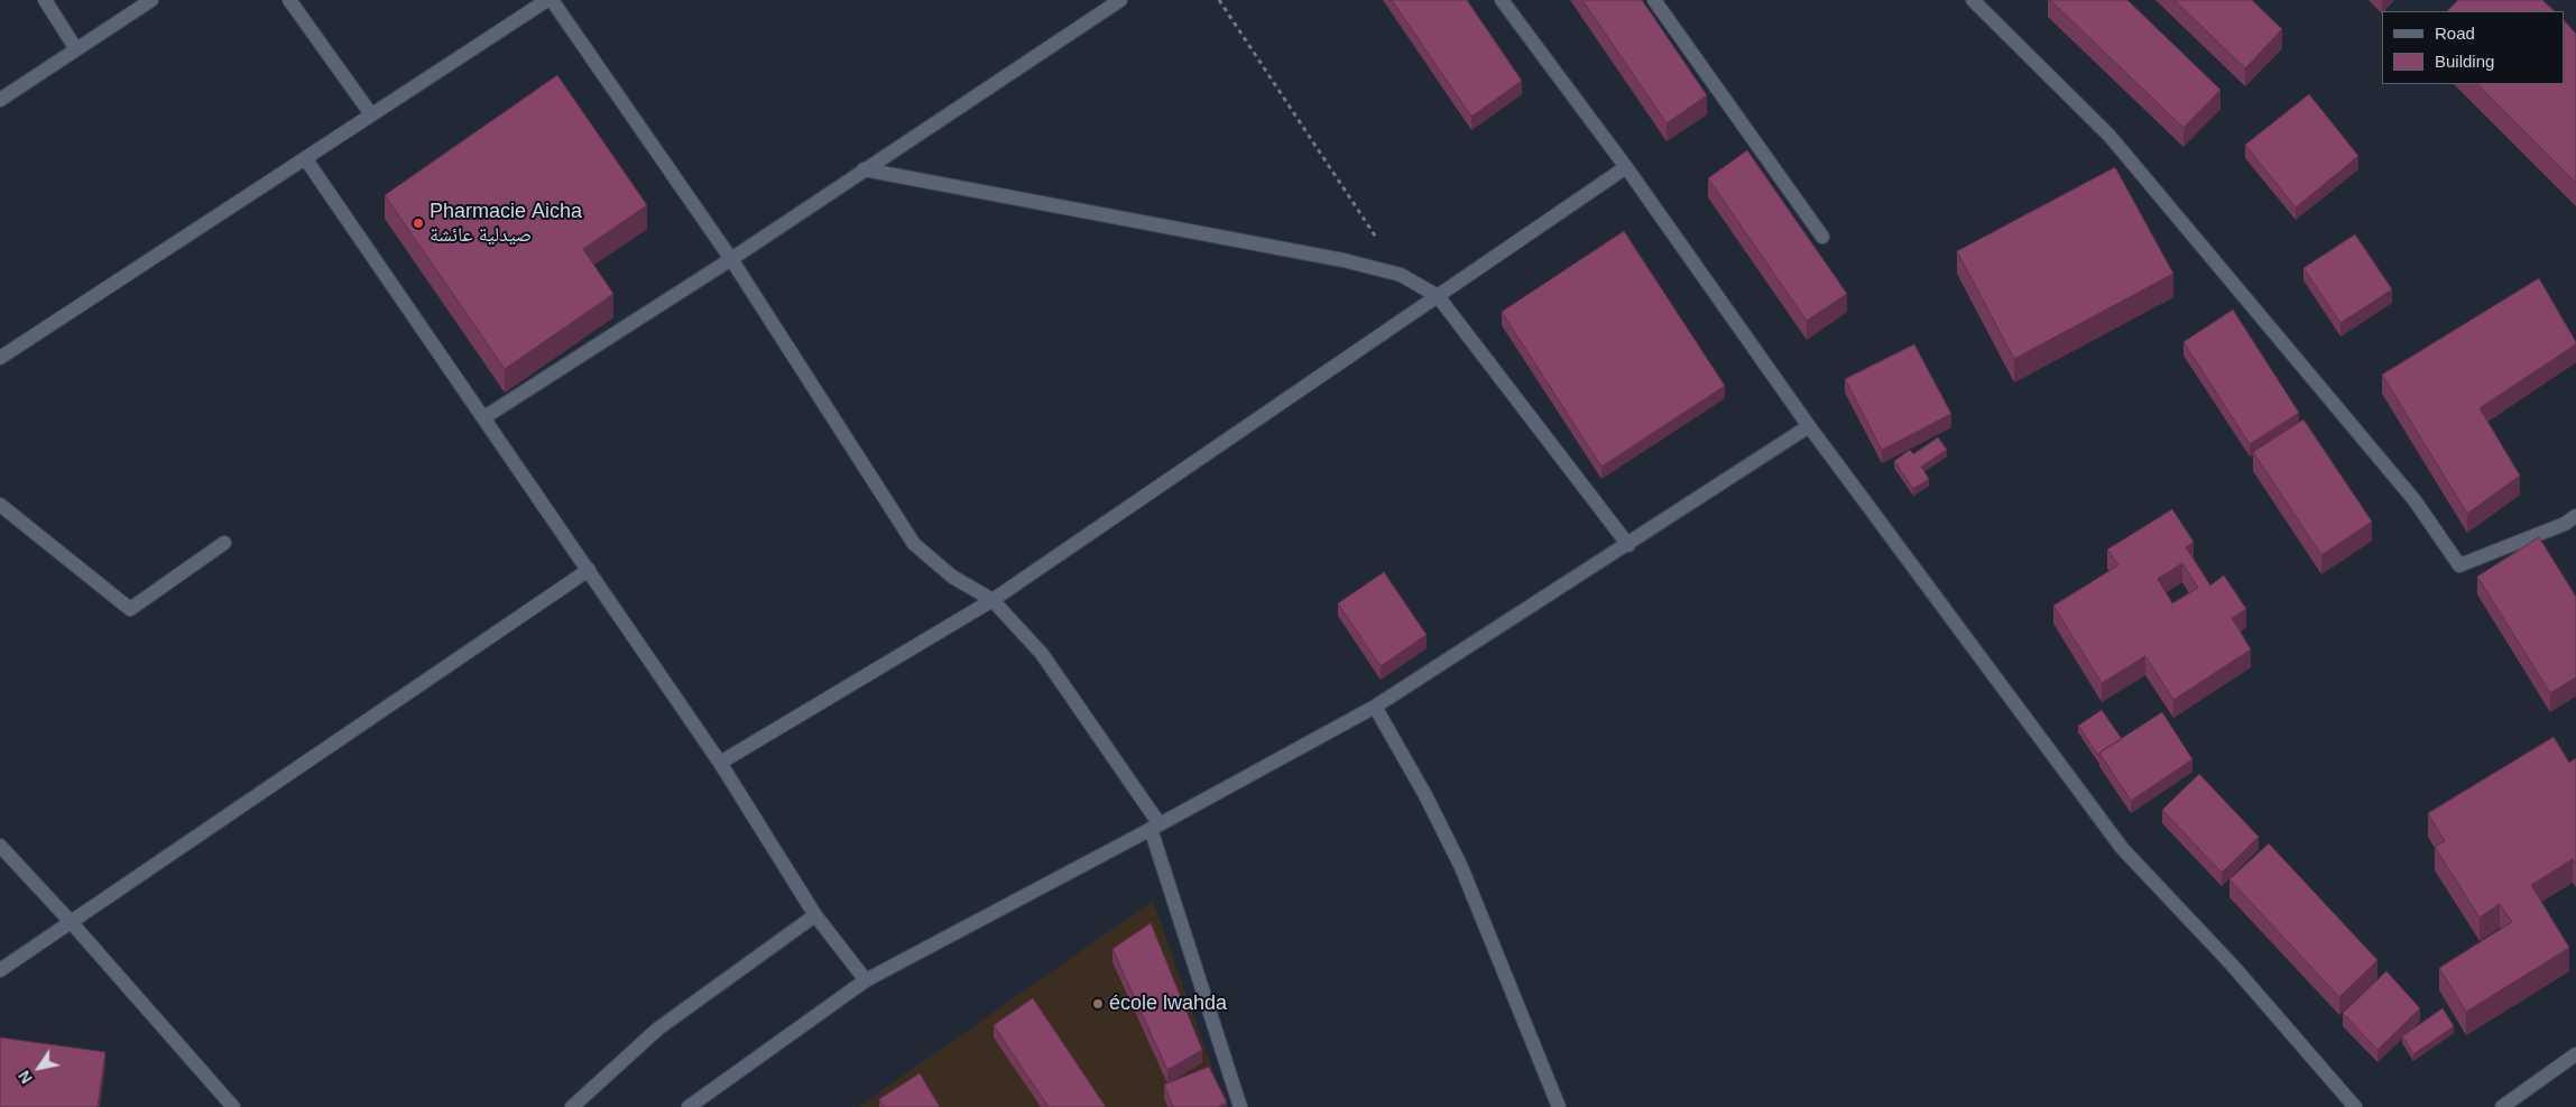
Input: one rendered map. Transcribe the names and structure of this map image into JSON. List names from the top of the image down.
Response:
{
  "places": ["Pharmacie Aicha صيدلية عائشة", "école lwahda"],
  "legend": ["Road", "Building"],
  "north": "bottom left"
}
